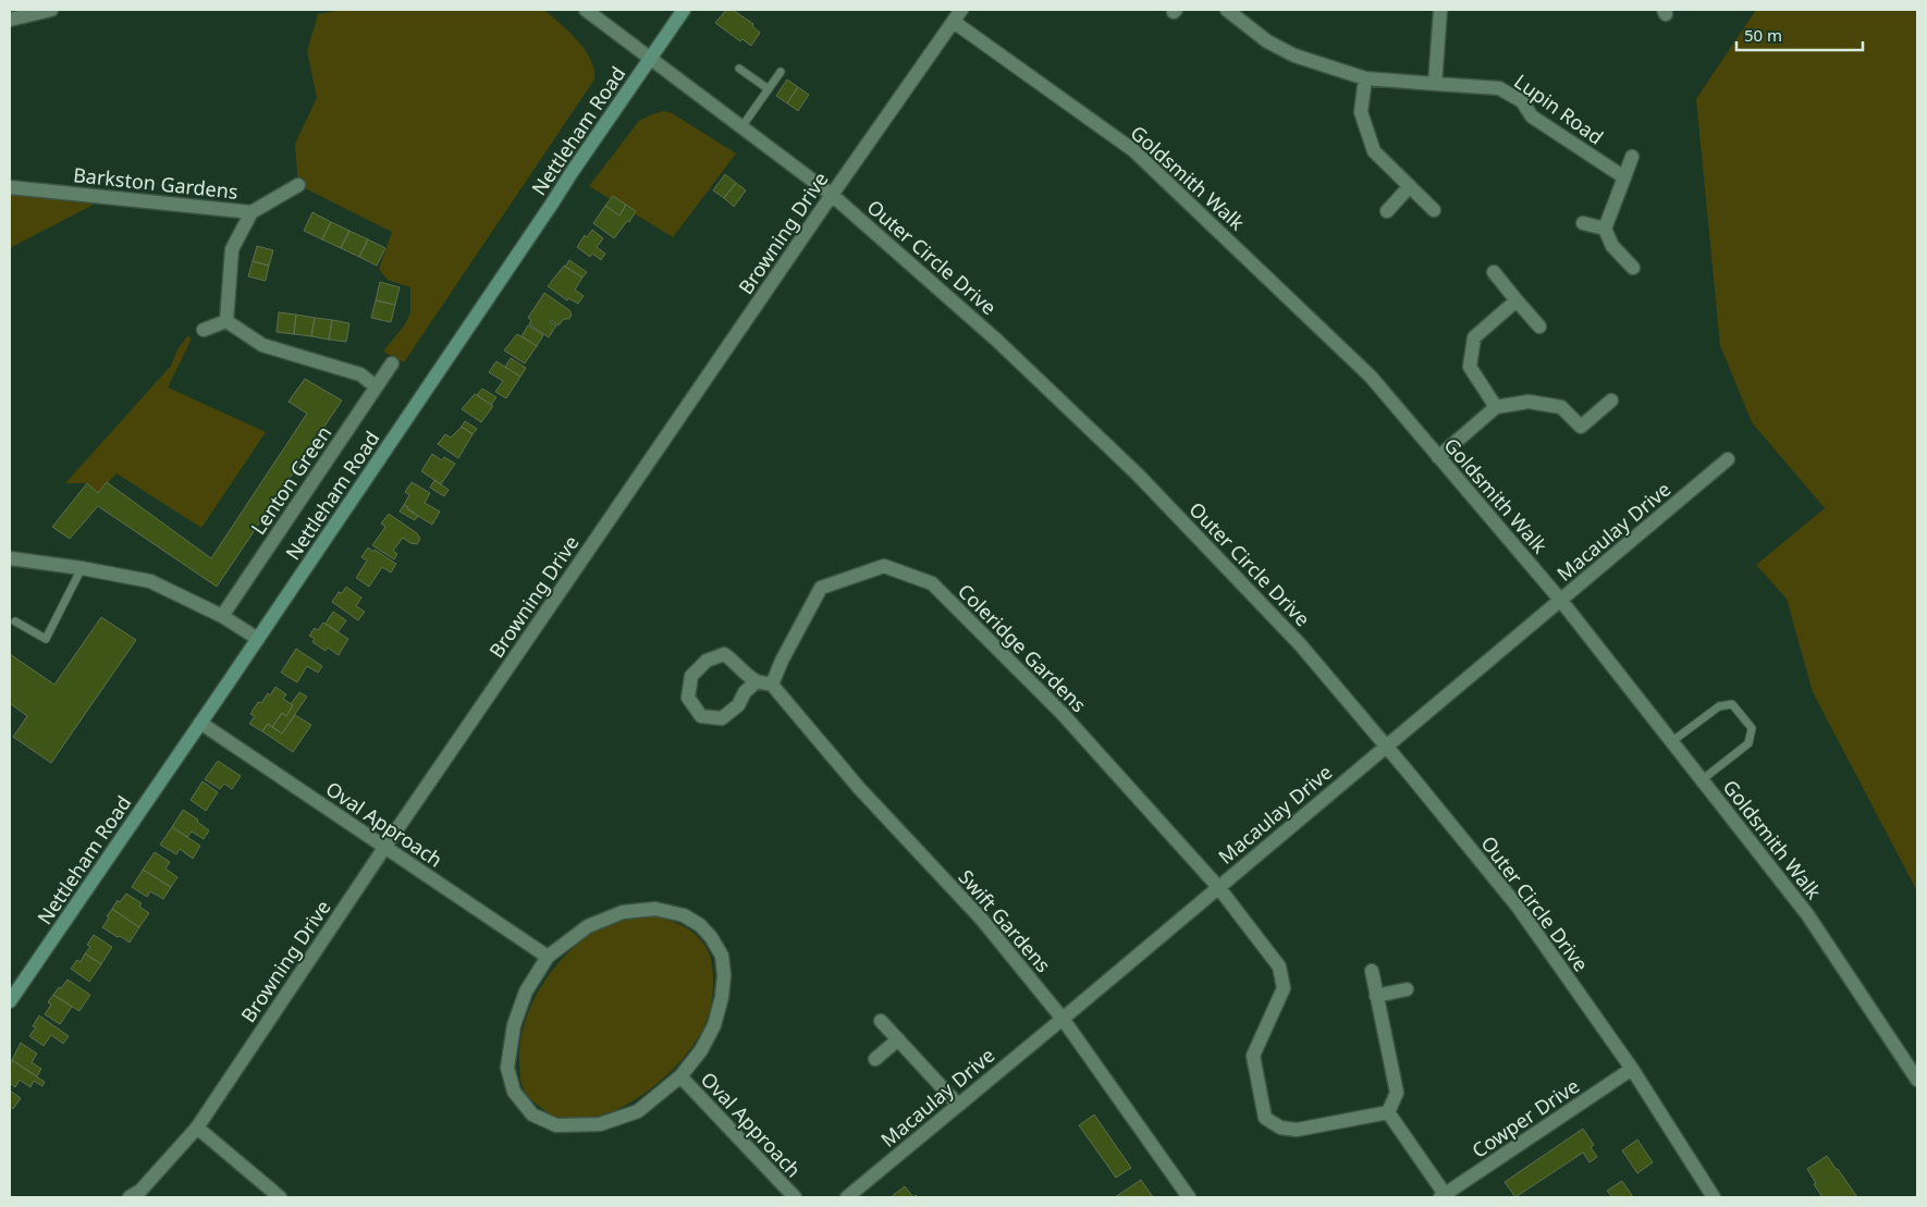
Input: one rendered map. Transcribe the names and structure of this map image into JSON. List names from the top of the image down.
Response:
{
  "streets": {
    "main road": ["Nettleham Road"],
    "street": [
      "Lupin Road",
      "Goldsmith Walk",
      "Barkston Gardens",
      "Browning Drive",
      "Outer Circle Drive",
      "Lenton Green",
      "Macaulay Drive",
      "Coleridge Gardens",
      "Oval Approach",
      "Swift Gardens",
      "Cowper Drive"
    ]
  },
  "crossings": [
    ["Nettleham Road", "Outer Circle Drive"],
    ["Nettleham Road", "Oval Approach"],
    ["Goldsmith Walk", "Browning Drive"],
    ["Goldsmith Walk", "Macaulay Drive"],
    ["Browning Drive", "Outer Circle Drive"],
    ["Browning Drive", "Oval Approach"],
    ["Outer Circle Drive", "Macaulay Drive"],
    ["Outer Circle Drive", "Cowper Drive"],
    ["Macaulay Drive", "Coleridge Gardens"],
    ["Macaulay Drive", "Swift Gardens"],
    ["Coleridge Gardens", "Swift Gardens"]
  ],
  "scale_bar": "50 m"
}
